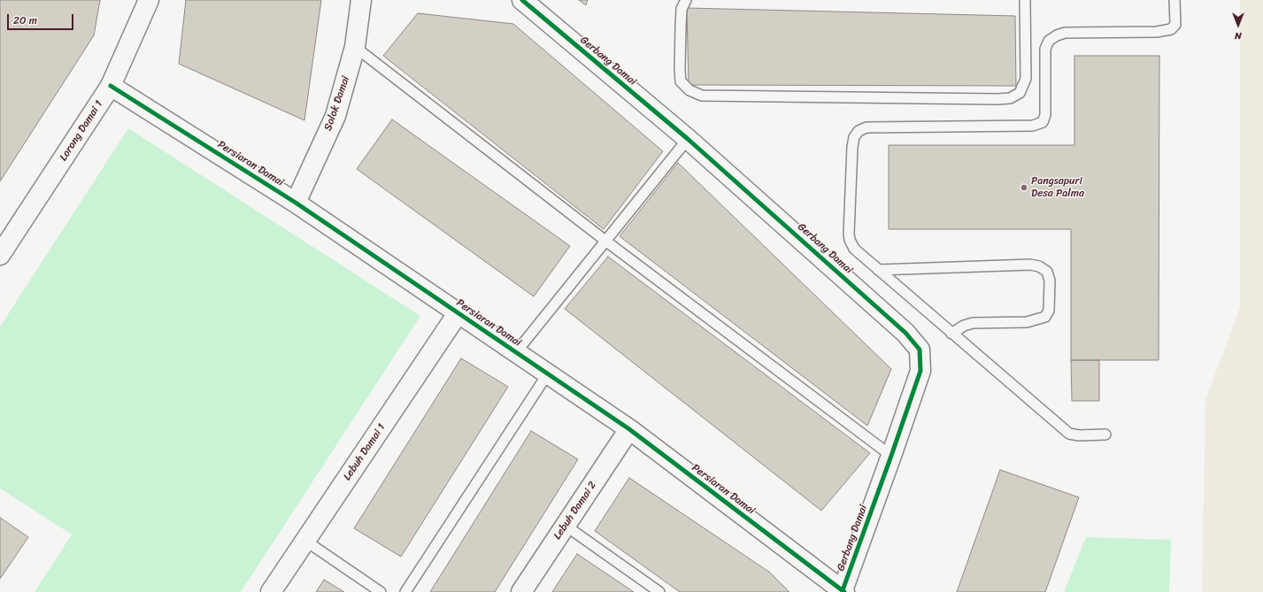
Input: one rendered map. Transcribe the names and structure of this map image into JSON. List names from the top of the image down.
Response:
{
  "streets": {
    "street": [
      "Gerbang Damai",
      "Solok Damai",
      "Lorong Damai 1",
      "Persiaran Damai",
      "Lebuh Damai 1",
      "Lebuh Damai 2"
    ]
  },
  "crossings": [
    ["Gerbang Damai", "Persiaran Damai"],
    ["Solok Damai", "Persiaran Damai"],
    ["Lorong Damai 1", "Persiaran Damai"],
    ["Persiaran Damai", "Lebuh Damai 1"],
    ["Persiaran Damai", "Lebuh Damai 2"]
  ],
  "places": ["Pangsapuri Desa Palma"],
  "scale_bar": "20 m",
  "north": "bottom"
}
